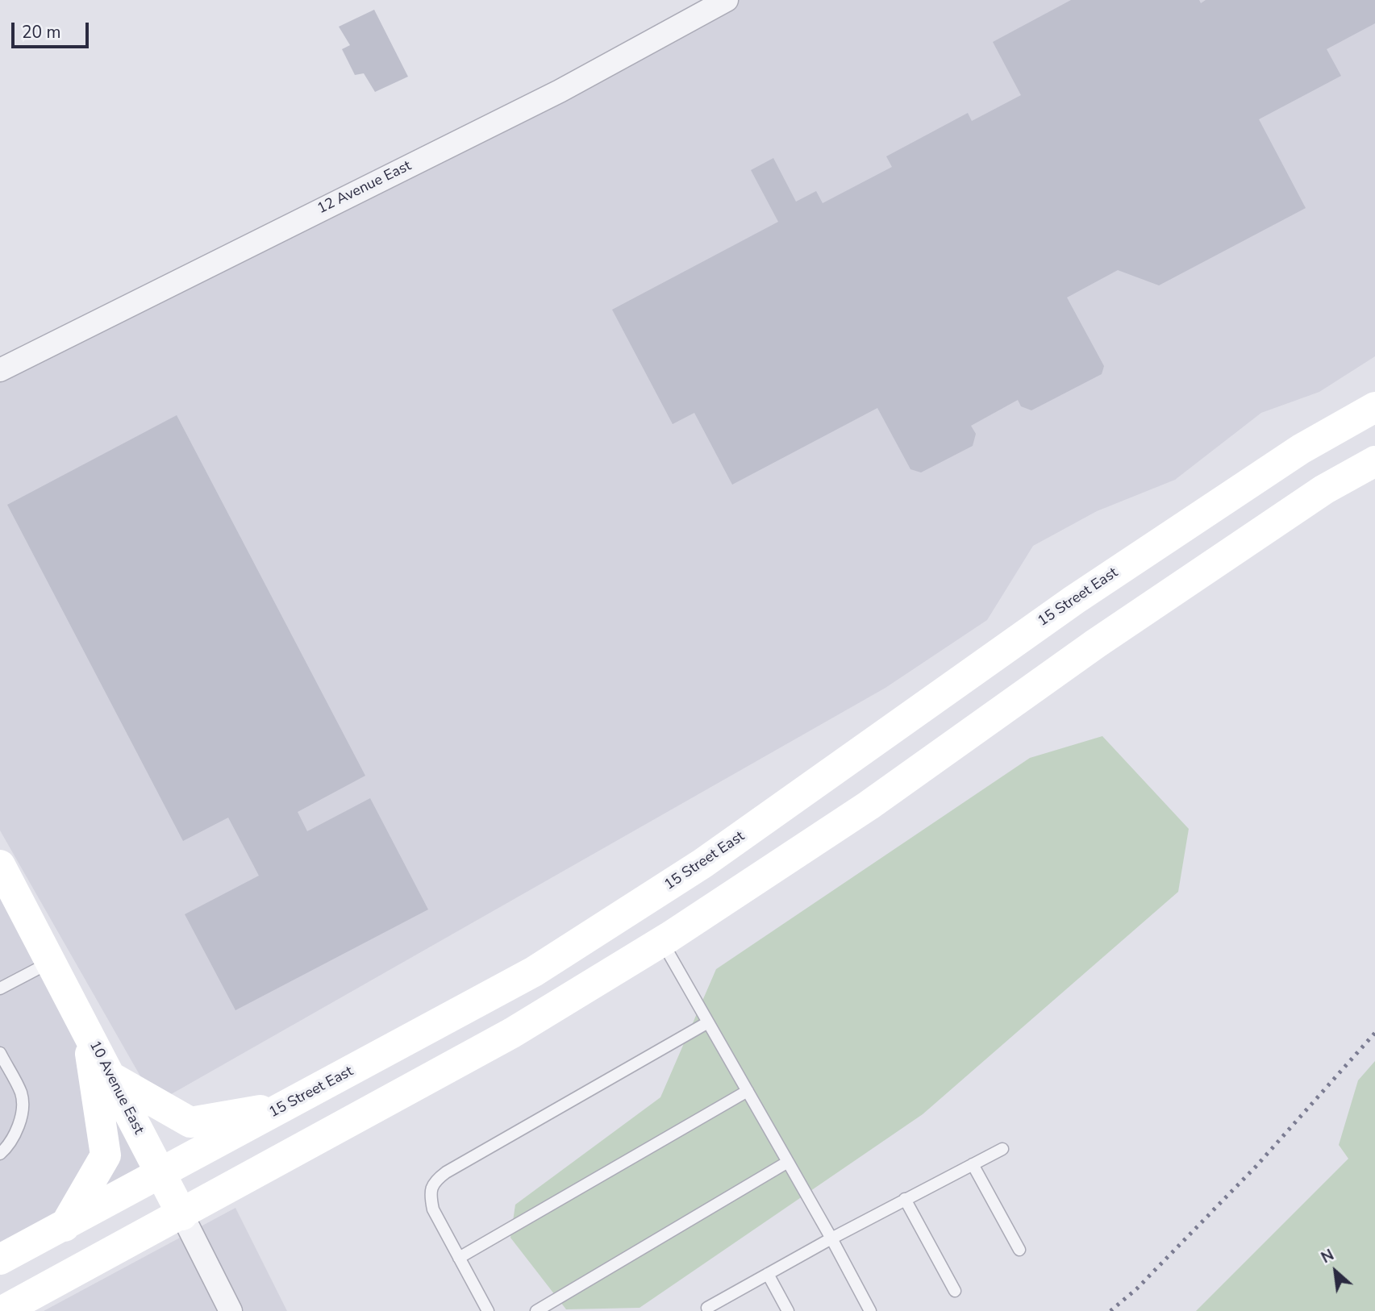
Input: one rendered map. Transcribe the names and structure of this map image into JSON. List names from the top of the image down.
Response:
{
  "streets": {
    "main road": ["15 Street East", "10 Avenue East"],
    "street": ["12 Avenue East"]
  },
  "crossings": [
    ["15 Street East", "10 Avenue East"]
  ],
  "scale_bar": "20 m",
  "north": "top left"
}
